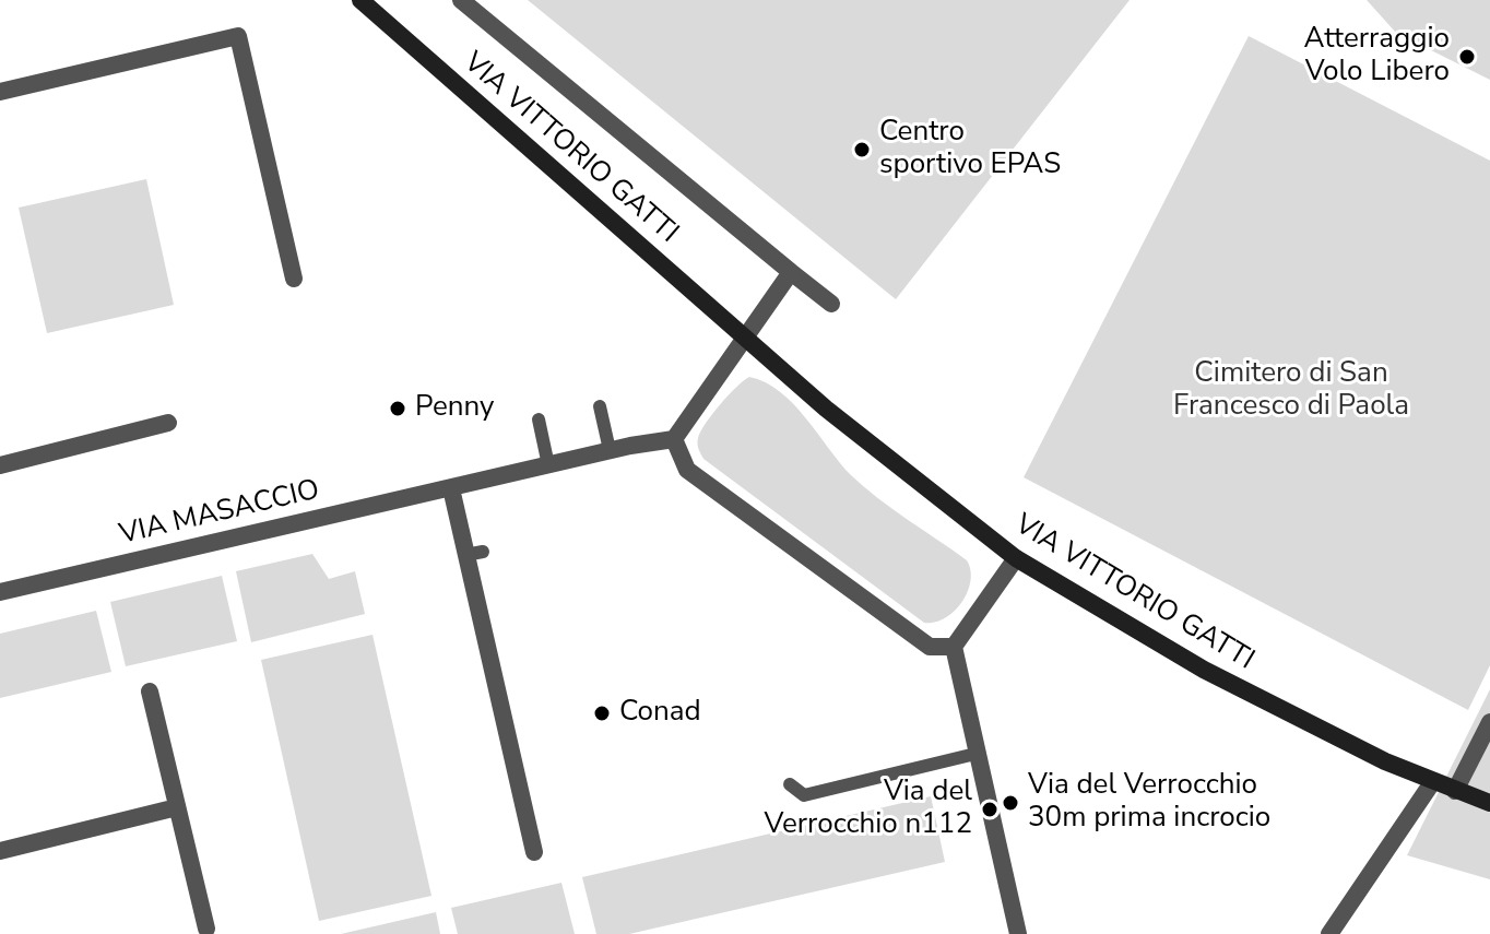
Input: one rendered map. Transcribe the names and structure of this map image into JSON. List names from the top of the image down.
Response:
{
  "streets": {
    "street": ["VIA VITTORIO GATTI", "VIA MASACCIO"]
  },
  "parks": ["Cimitero di San Francesco di Paola"],
  "places": [
    "Atterraggio Volo Libero",
    "Centro sportivo EPAS",
    "Penny",
    "Conad",
    "Via del Verrocchio 30m prima incrocio",
    "Via del Verrocchio n112"
  ]
}
